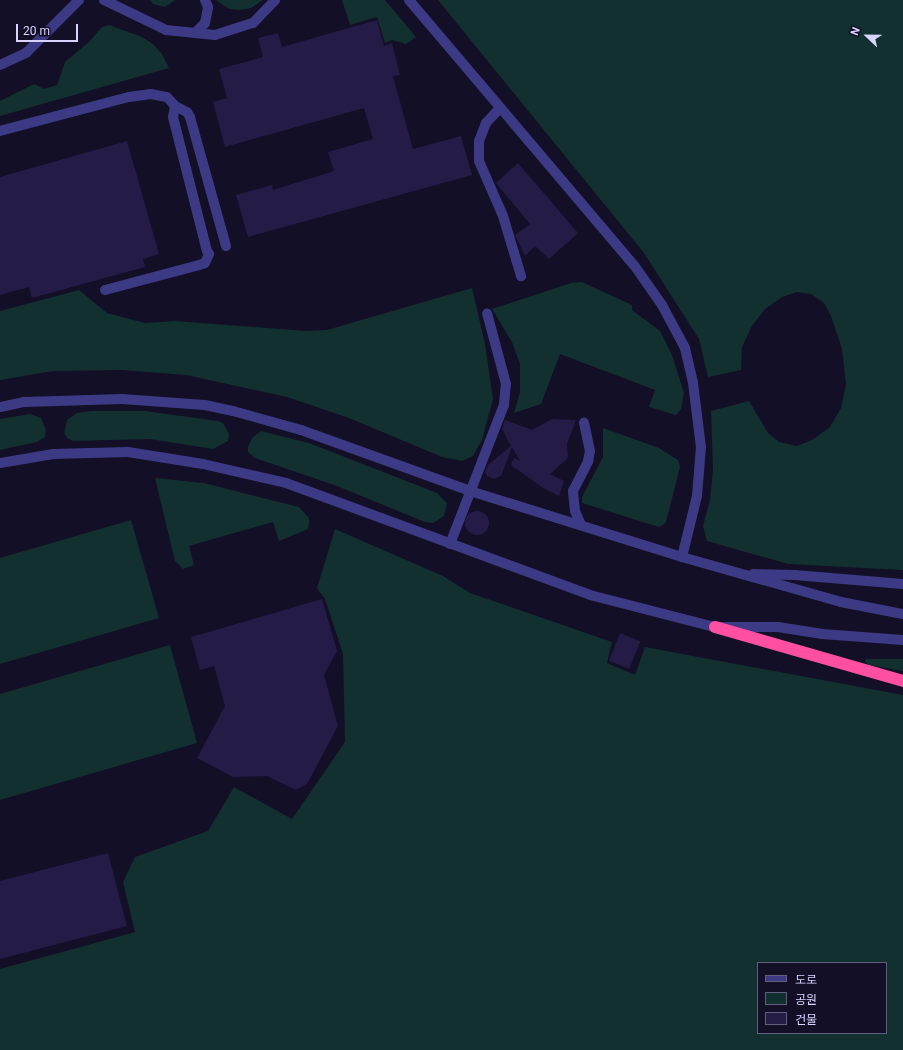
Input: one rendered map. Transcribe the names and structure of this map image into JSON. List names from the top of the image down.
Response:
{
  "legend": ["도로", "공원", "건물"],
  "scale_bar": "20 m",
  "north": "left"
}
